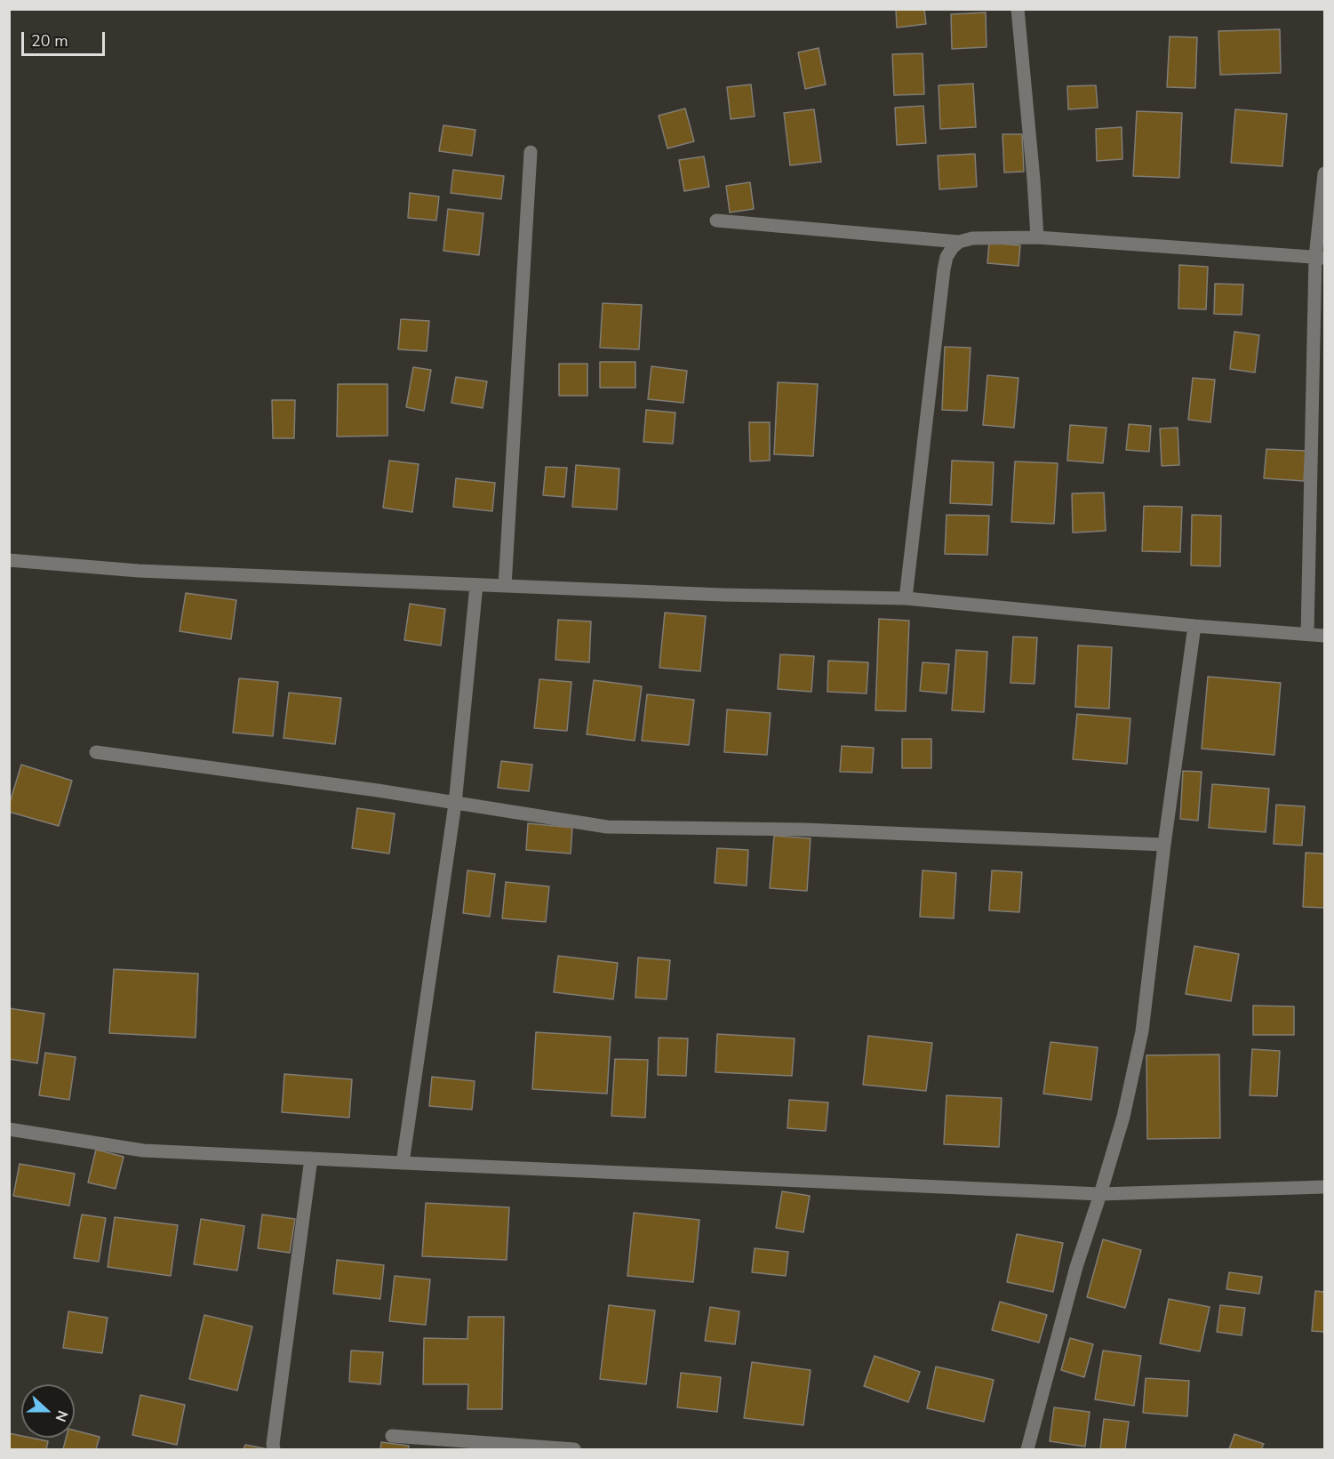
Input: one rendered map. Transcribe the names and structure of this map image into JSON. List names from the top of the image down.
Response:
{
  "scale_bar": "20 m",
  "north": "right"
}
